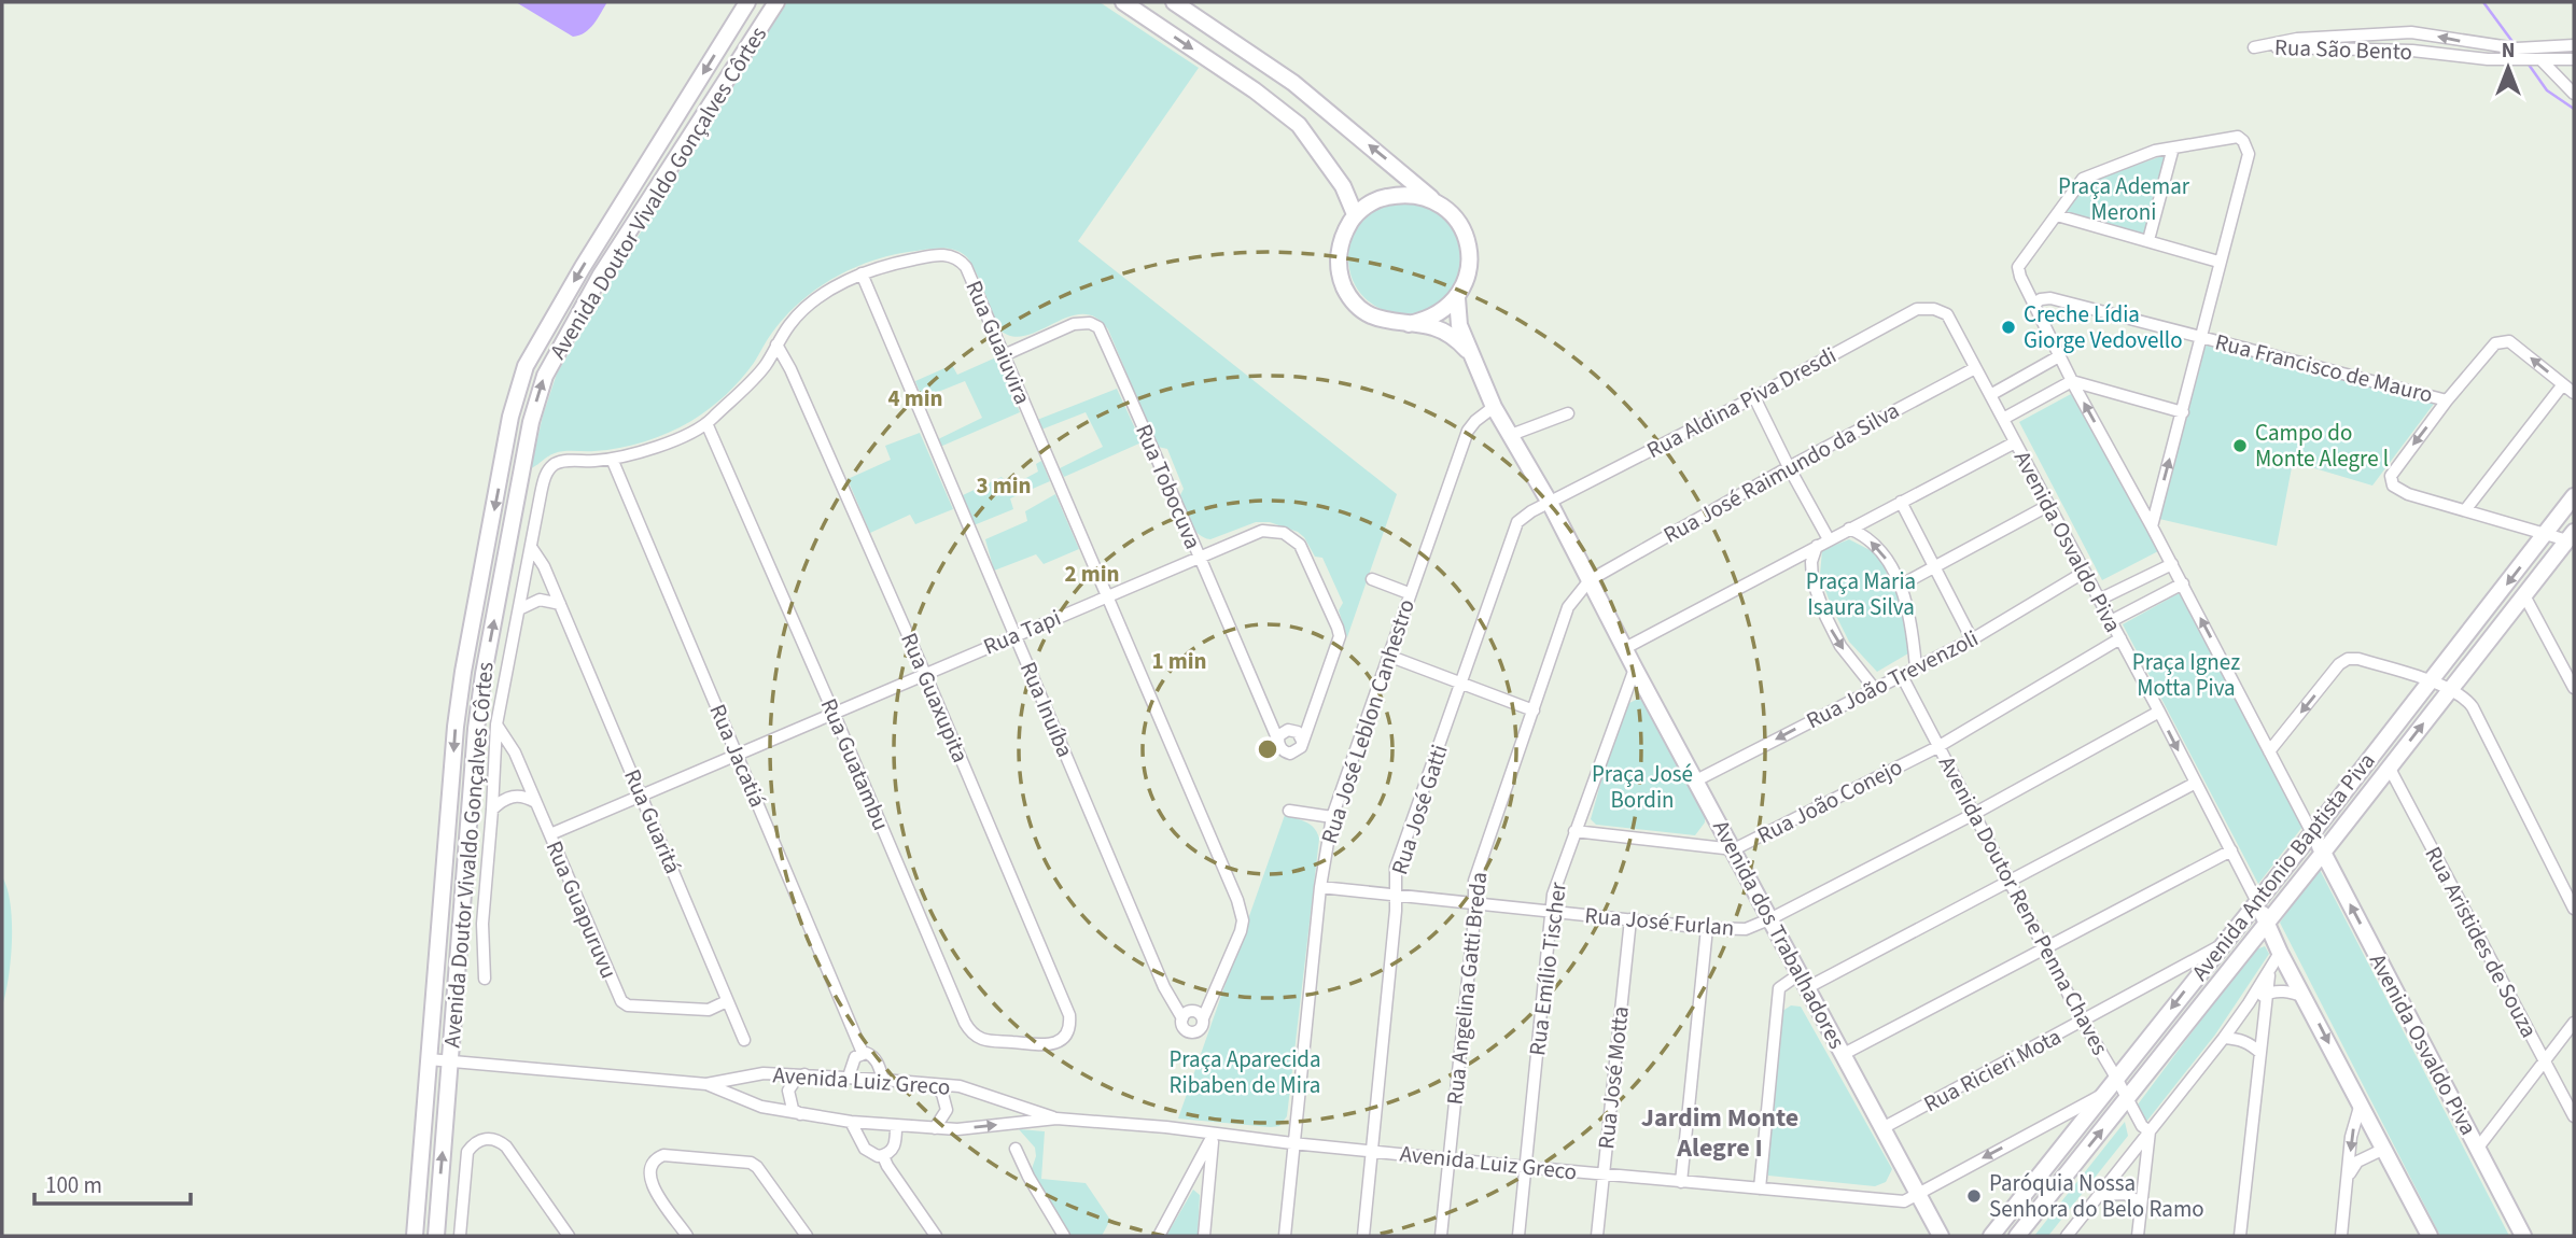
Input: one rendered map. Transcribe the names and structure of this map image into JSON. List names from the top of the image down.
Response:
{
  "streets": {
    "main road": [
      "Avenida Doutor Vivaldo Gonçalves Côrtes",
      "Avenida Osvaldo Piva",
      "Avenida Antonio Baptista Piva",
      "Avenida dos Trabalhadores"
    ],
    "street": [
      "Rua São Bento",
      "Rua Guaiuvira",
      "Rua Francisco de Mauro",
      "Rua Aldina Piva Dresdi",
      "Rua José Raimundo da Silva",
      "Rua Tobocuva",
      "Rua Tapi",
      "Rua João Trevenzoli",
      "Rua Guaxupita",
      "Rua Inuíba",
      "Rua José Leblon Canhestro",
      "Rua Jacatiá",
      "Rua Guatambu",
      "Rua João Conejo",
      "Rua José Gatti",
      "Rua Guaritá",
      "Avenida Doutor Rene Penna Chaves",
      "Rua Guapuruvu",
      "Rua José Furlan",
      "Rua Aristides de Souza",
      "Rua Emílio Tischer",
      "Rua Angelina Gatti Breda",
      "Rua Ricieri Mota",
      "Rua José Motta",
      "Avenida Luiz Greco"
    ]
  },
  "crossings": [
    ["Avenida Doutor Vivaldo Gonçalves Côrtes", "Avenida Luiz Greco"],
    ["Rua Guaiuvira", "Rua Tobocuva"],
    ["Rua Guaiuvira", "Rua Tapi"],
    ["Rua Guaiuvira", "Rua Guaxupita"],
    ["Rua Guaiuvira", "Rua Inuíba"],
    ["Rua Guaiuvira", "Rua Jacatiá"],
    ["Rua Guaiuvira", "Rua Guatambu"],
    ["Rua Guaiuvira", "Rua Guaritá"],
    ["Rua Guaiuvira", "Rua Guapuruvu"],
    ["Rua Aldina Piva Dresdi", "Avenida Osvaldo Piva"],
    ["Rua Aldina Piva Dresdi", "Rua José Gatti"],
    ["Rua Aldina Piva Dresdi", "Avenida dos Trabalhadores"],
    ["Rua José Raimundo da Silva", "Avenida Osvaldo Piva"],
    ["Rua José Raimundo da Silva", "Avenida dos Trabalhadores"],
    ["Rua José Raimundo da Silva", "Rua Angelina Gatti Breda"],
    ["Rua Tobocuva", "Rua Tapi"],
    ["Avenida Osvaldo Piva", "Rua João Trevenzoli"],
    ["Avenida Osvaldo Piva", "Rua João Conejo"],
    ["Avenida Osvaldo Piva", "Avenida Antonio Baptista Piva"],
    ["Avenida Osvaldo Piva", "Rua José Furlan"],
    ["Rua Tapi", "Rua Guaxupita"],
    ["Rua Tapi", "Rua Inuíba"],
    ["Rua Tapi", "Rua Jacatiá"],
    ["Rua Tapi", "Rua Guatambu"],
    ["Rua Tapi", "Rua Guaritá"],
    ["Rua Tapi", "Rua Guapuruvu"],
    ["Rua João Trevenzoli", "Avenida Doutor Rene Penna Chaves"],
    ["Rua João Trevenzoli", "Avenida dos Trabalhadores"],
    ["Rua Guaxupita", "Rua Guatambu"],
    ["Rua José Leblon Canhestro", "Rua José Furlan"],
    ["Rua José Leblon Canhestro", "Avenida dos Trabalhadores"],
    ["Rua José Leblon Canhestro", "Avenida Luiz Greco"],
    ["Rua Jacatiá", "Avenida Luiz Greco"],
    ["Rua João Conejo", "Avenida Doutor Rene Penna Chaves"],
    ["Rua João Conejo", "Avenida dos Trabalhadores"],
    ["Rua José Gatti", "Rua José Furlan"],
    ["Rua José Gatti", "Avenida dos Trabalhadores"],
    ["Rua José Gatti", "Avenida Luiz Greco"],
    ["Rua Guaritá", "Rua Guapuruvu"],
    ["Avenida Antonio Baptista Piva", "Avenida Doutor Rene Penna Chaves"],
    ["Avenida Antonio Baptista Piva", "Rua Aristides de Souza"],
    ["Avenida Antonio Baptista Piva", "Rua Ricieri Mota"],
    ["Avenida Antonio Baptista Piva", "Avenida Luiz Greco"],
    ["Avenida Doutor Rene Penna Chaves", "Rua José Furlan"],
    ["Avenida Doutor Rene Penna Chaves", "Rua Ricieri Mota"],
    ["Rua José Furlan", "Avenida dos Trabalhadores"],
    ["Rua José Furlan", "Rua Emílio Tischer"],
    ["Rua José Furlan", "Rua Angelina Gatti Breda"],
    ["Rua José Furlan", "Rua José Motta"],
    ["Avenida dos Trabalhadores", "Rua Emílio Tischer"],
    ["Avenida dos Trabalhadores", "Rua Angelina Gatti Breda"],
    ["Avenida dos Trabalhadores", "Rua Ricieri Mota"],
    ["Avenida dos Trabalhadores", "Avenida Luiz Greco"],
    ["Rua Emílio Tischer", "Avenida Luiz Greco"],
    ["Rua Angelina Gatti Breda", "Avenida Luiz Greco"],
    ["Rua José Motta", "Avenida Luiz Greco"]
  ],
  "one_way": ["Rua João Trevenzoli"],
  "districts": ["Jardim Monte Alegre I"],
  "parks": [
    "Praça Ademar Meroni",
    "Praça Maria Isaura Silva",
    "Praça Ignez Motta Piva",
    "Praça José Bordin",
    "Praça Aparecida Ribaben de Mira"
  ],
  "places": ["Creche Lídia Giorge Vedovello", "Campo do Monte Alegre l", "Paróquia Nossa Senhora do Belo Ramo"],
  "scale_bar": "100 m",
  "north": "top",
  "rings": [
    "4 min",
    "3 min",
    "2 min",
    "1 min"
  ]
}
